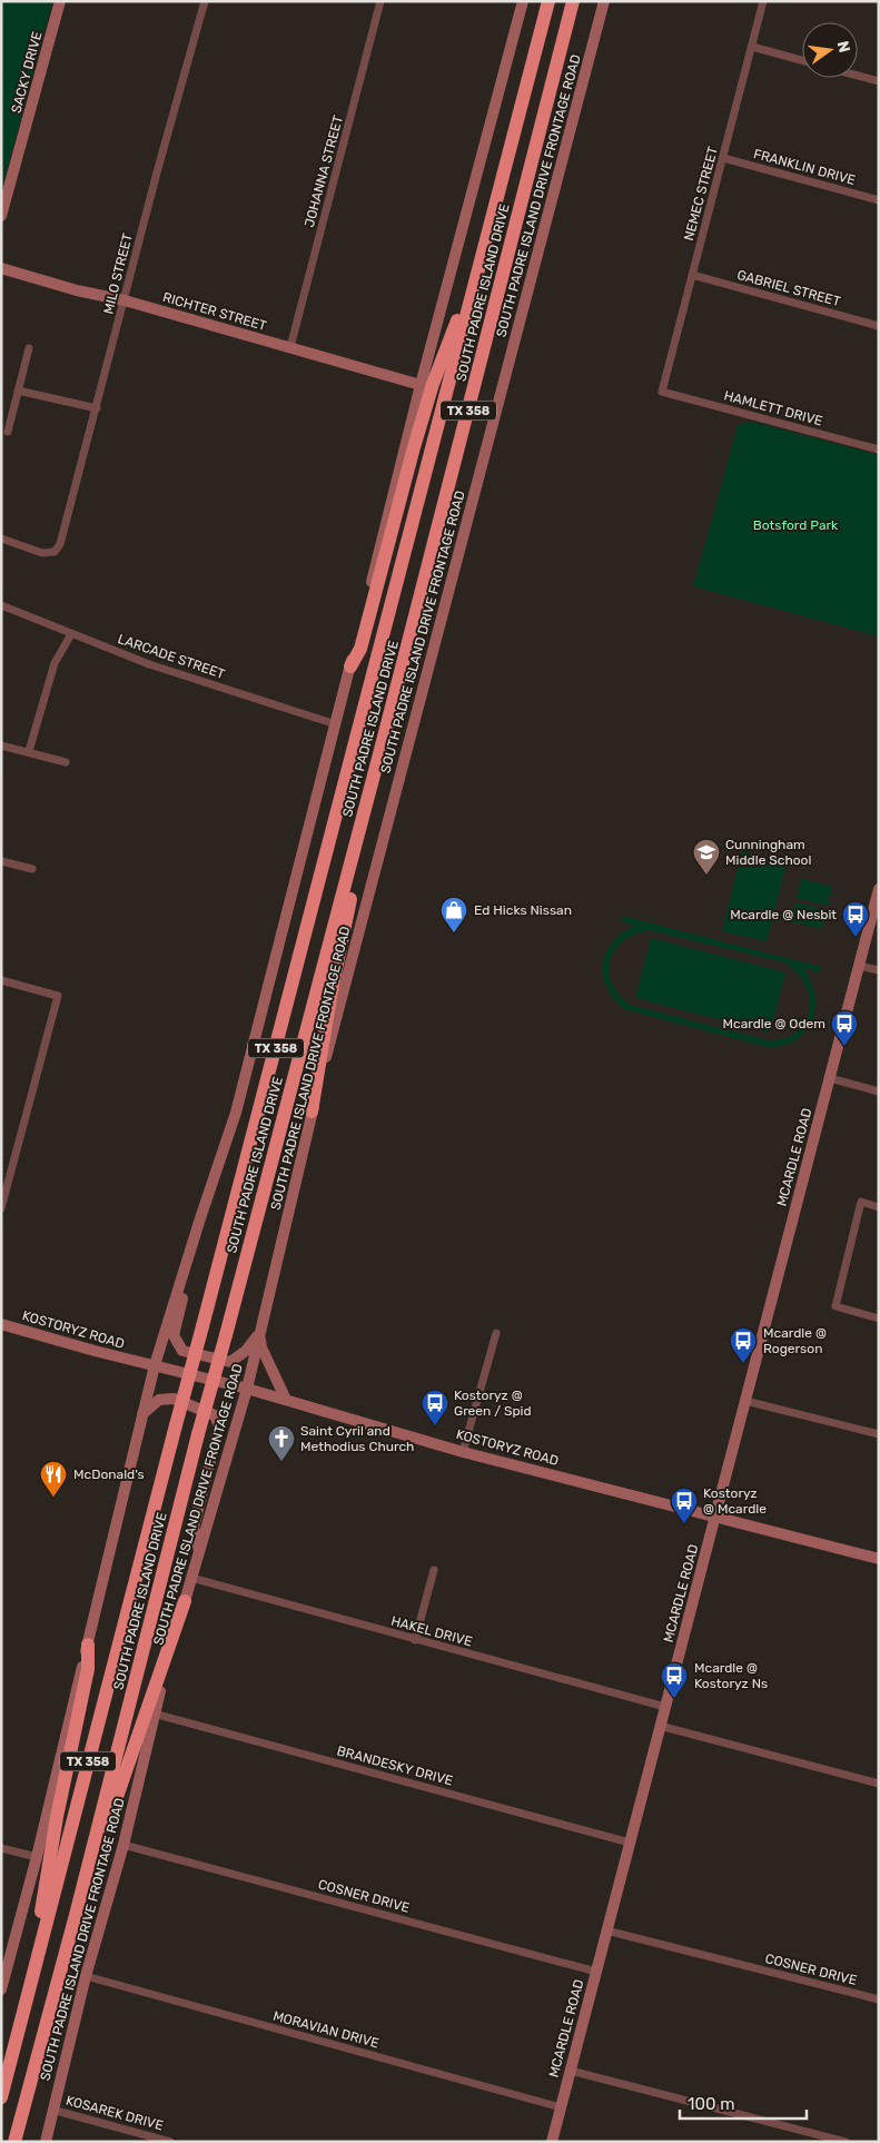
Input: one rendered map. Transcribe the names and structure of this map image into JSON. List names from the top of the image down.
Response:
{
  "streets": {
    "highway": ["SOUTH PADRE ISLAND DRIVE", "TX 358"],
    "main road": [
      "SACKY DRIVE",
      "SOUTH PADRE ISLAND DRIVE FRONTAGE ROAD",
      "RICHTER STREET",
      "MCARDLE ROAD",
      "KOSTORYZ ROAD"
    ],
    "street": [
      "FRANKLIN DRIVE",
      "JOHANNA STREET",
      "NEMEC STREET",
      "MILO STREET",
      "GABRIEL STREET",
      "HAMLETT DRIVE",
      "LARCADE STREET",
      "HAKEL DRIVE",
      "BRANDESKY DRIVE",
      "COSNER DRIVE",
      "MORAVIAN DRIVE",
      "KOSAREK DRIVE"
    ]
  },
  "crossings": [
    ["FRANKLIN DRIVE", "NEMEC STREET"],
    ["JOHANNA STREET", "RICHTER STREET"],
    ["NEMEC STREET", "GABRIEL STREET"],
    ["NEMEC STREET", "HAMLETT DRIVE"],
    ["SOUTH PADRE ISLAND DRIVE FRONTAGE ROAD", "KOSTORYZ ROAD"],
    ["SOUTH PADRE ISLAND DRIVE FRONTAGE ROAD", "HAKEL DRIVE"],
    ["SOUTH PADRE ISLAND DRIVE FRONTAGE ROAD", "BRANDESKY DRIVE"],
    ["SOUTH PADRE ISLAND DRIVE FRONTAGE ROAD", "COSNER DRIVE"],
    ["SOUTH PADRE ISLAND DRIVE FRONTAGE ROAD", "MORAVIAN DRIVE"],
    ["SOUTH PADRE ISLAND DRIVE FRONTAGE ROAD", "KOSAREK DRIVE"],
    ["MILO STREET", "RICHTER STREET"],
    ["MCARDLE ROAD", "KOSTORYZ ROAD"],
    ["MCARDLE ROAD", "HAKEL DRIVE"],
    ["MCARDLE ROAD", "BRANDESKY DRIVE"],
    ["MCARDLE ROAD", "COSNER DRIVE"],
    ["MCARDLE ROAD", "MORAVIAN DRIVE"]
  ],
  "parks": ["Botsford Park"],
  "places": {
    "school or university": ["Cunningham Middle School"],
    "shop": ["Ed Hicks Nissan"],
    "bus stop": [
      "Mcardle @ Nesbit",
      "Mcardle @ Odem",
      "Mcardle @ Rogerson",
      "Kostoryz @ Green / Spid",
      "Kostoryz @ Mcardle",
      "Mcardle @ Kostoryz Ns"
    ],
    "church": ["Saint Cyril and Methodius Church"],
    "restaurant": ["McDonald's"]
  },
  "scale_bar": "100 m",
  "north": "right"
}
